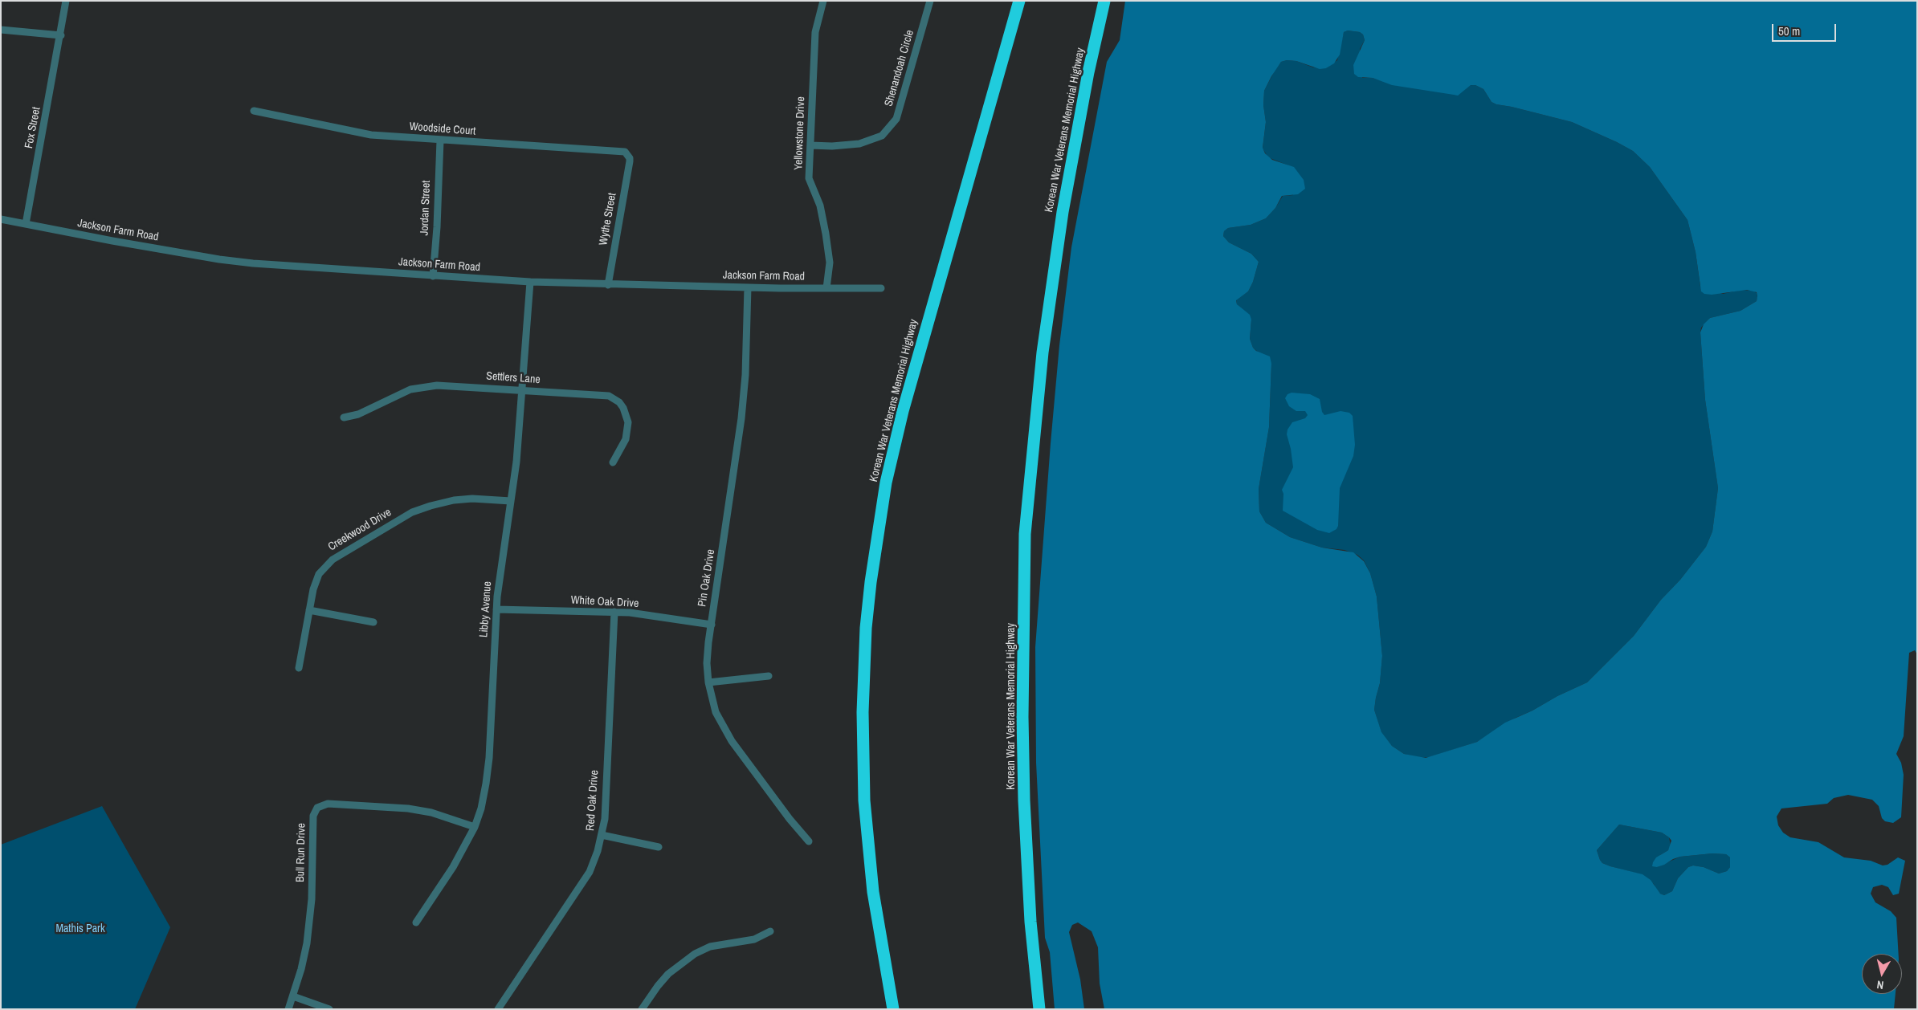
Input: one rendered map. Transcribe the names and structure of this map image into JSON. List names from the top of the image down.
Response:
{
  "streets": {
    "highway": ["Korean War Veterans Memorial Highway"],
    "street": [
      "Shenandoah Circle",
      "Fox Street",
      "Woodside Court",
      "Yellowstone Drive",
      "Jordan Street",
      "Wythe Street",
      "Jackson Farm Road",
      "Settlers Lane",
      "Creekwood Drive",
      "Pin Oak Drive",
      "White Oak Drive",
      "Libby Avenue",
      "Red Oak Drive",
      "Bull Run Drive"
    ]
  },
  "crossings": [
    ["Shenandoah Circle", "Yellowstone Drive"],
    ["Fox Street", "Jackson Farm Road"],
    ["Woodside Court", "Jordan Street"],
    ["Woodside Court", "Wythe Street"],
    ["Yellowstone Drive", "Jackson Farm Road"],
    ["Jordan Street", "Jackson Farm Road"],
    ["Wythe Street", "Jackson Farm Road"],
    ["Jackson Farm Road", "Pin Oak Drive"],
    ["Jackson Farm Road", "Libby Avenue"],
    ["Settlers Lane", "Libby Avenue"],
    ["Creekwood Drive", "Libby Avenue"],
    ["Pin Oak Drive", "White Oak Drive"],
    ["White Oak Drive", "Libby Avenue"],
    ["White Oak Drive", "Red Oak Drive"],
    ["Libby Avenue", "Bull Run Drive"]
  ],
  "parks": ["Mathis Park"],
  "scale_bar": "50 m",
  "north": "bottom"
}
